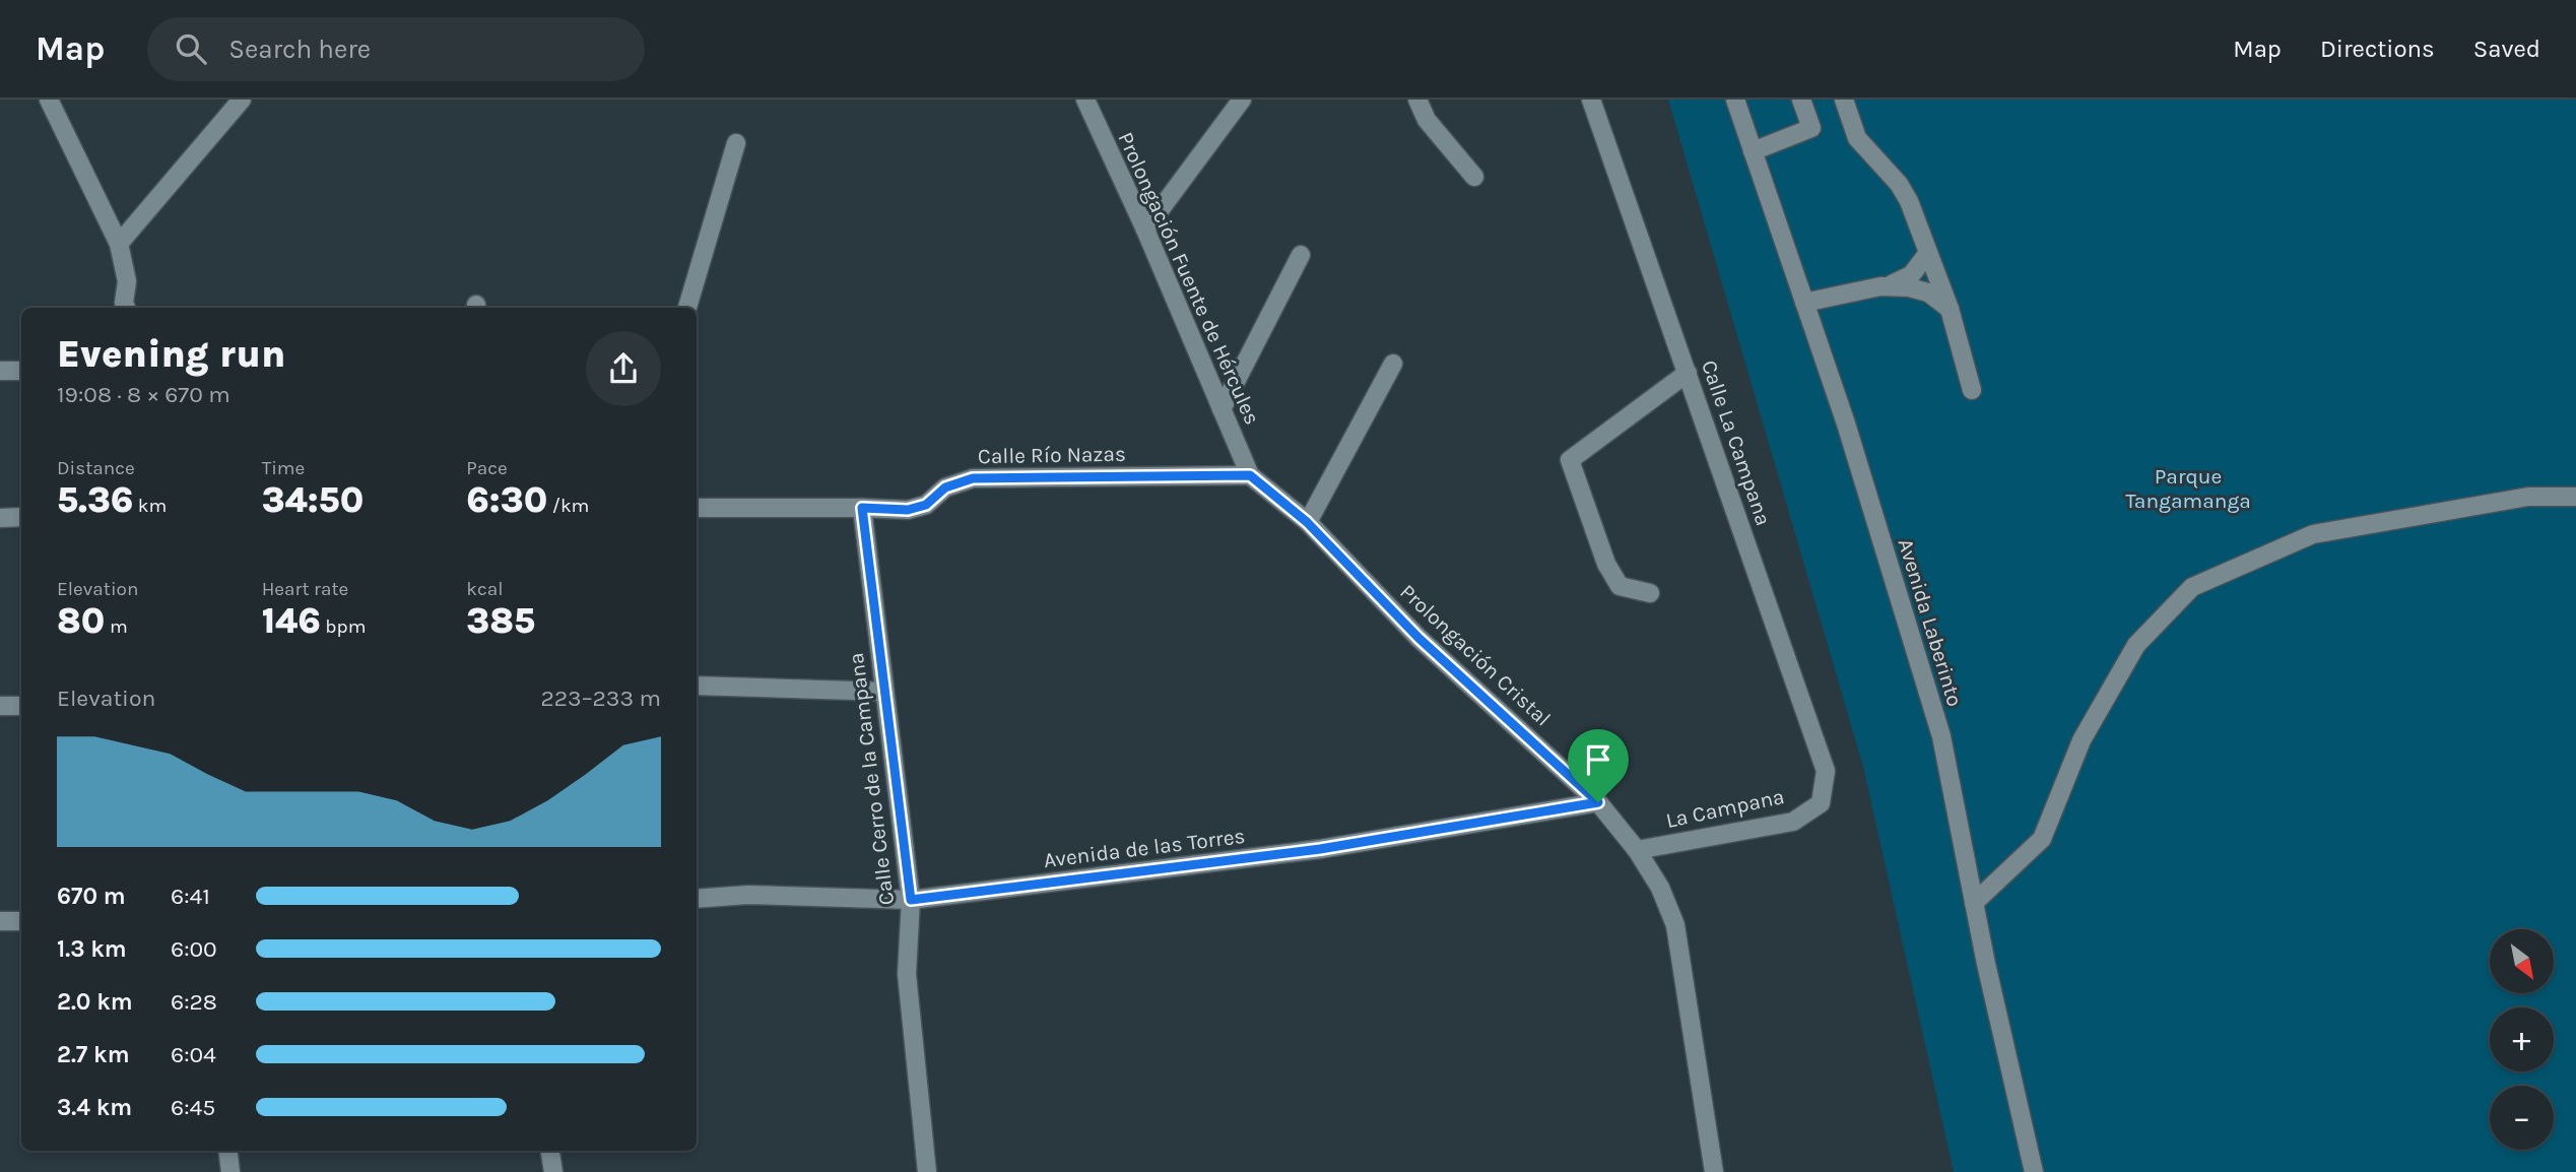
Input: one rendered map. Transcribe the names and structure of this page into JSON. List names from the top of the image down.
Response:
{
  "streets": {
    "street": [
      "Prolongación Fuente de Hércules",
      "Calle La Campana",
      "Calle Río Nazas",
      "Avenida Laberinto",
      "Prolongación Cristal",
      "Calle Cerro de la Campana",
      "La Campana",
      "Avenida de las Torres"
    ]
  },
  "crossings": [
    ["Prolongación Fuente de Hércules", "Calle Río Nazas"],
    ["Prolongación Fuente de Hércules", "Prolongación Cristal"],
    ["Calle La Campana", "La Campana"],
    ["Calle Río Nazas", "Prolongación Cristal"],
    ["Calle Río Nazas", "Calle Cerro de la Campana"],
    ["Prolongación Cristal", "La Campana"],
    ["Prolongación Cristal", "Avenida de las Torres"],
    ["Calle Cerro de la Campana", "Avenida de las Torres"]
  ],
  "parks": ["Parque Tangamanga"],
  "north": "bottom right",
  "page": {
    "header": "Map",
    "search": "Search here",
    "nav": ["Map", "Directions", "Saved"],
    "heading": ["Evening run", "19:08 · 8 × 670 m"],
    "stats": [
      ["Distance", "5.36 km"],
      ["Time", "34:50"],
      ["Pace", "6:30 /km"],
      ["Elevation", "80 m"],
      ["Heart rate", "146 bpm"],
      ["kcal", "385"]
    ],
    "chart": ["Elevation", "223–233 m"],
    "list": [
      {
        "name": "670 m",
        "note": "6:41"
      },
      {
        "name": "1.3 km",
        "note": "6:00"
      },
      {
        "name": "2.0 km",
        "note": "6:28"
      },
      {
        "name": "2.7 km",
        "note": "6:04"
      },
      {
        "name": "3.4 km",
        "note": "6:45"
      }
    ],
    "map_buttons": ["+", "−"]
  }
}
